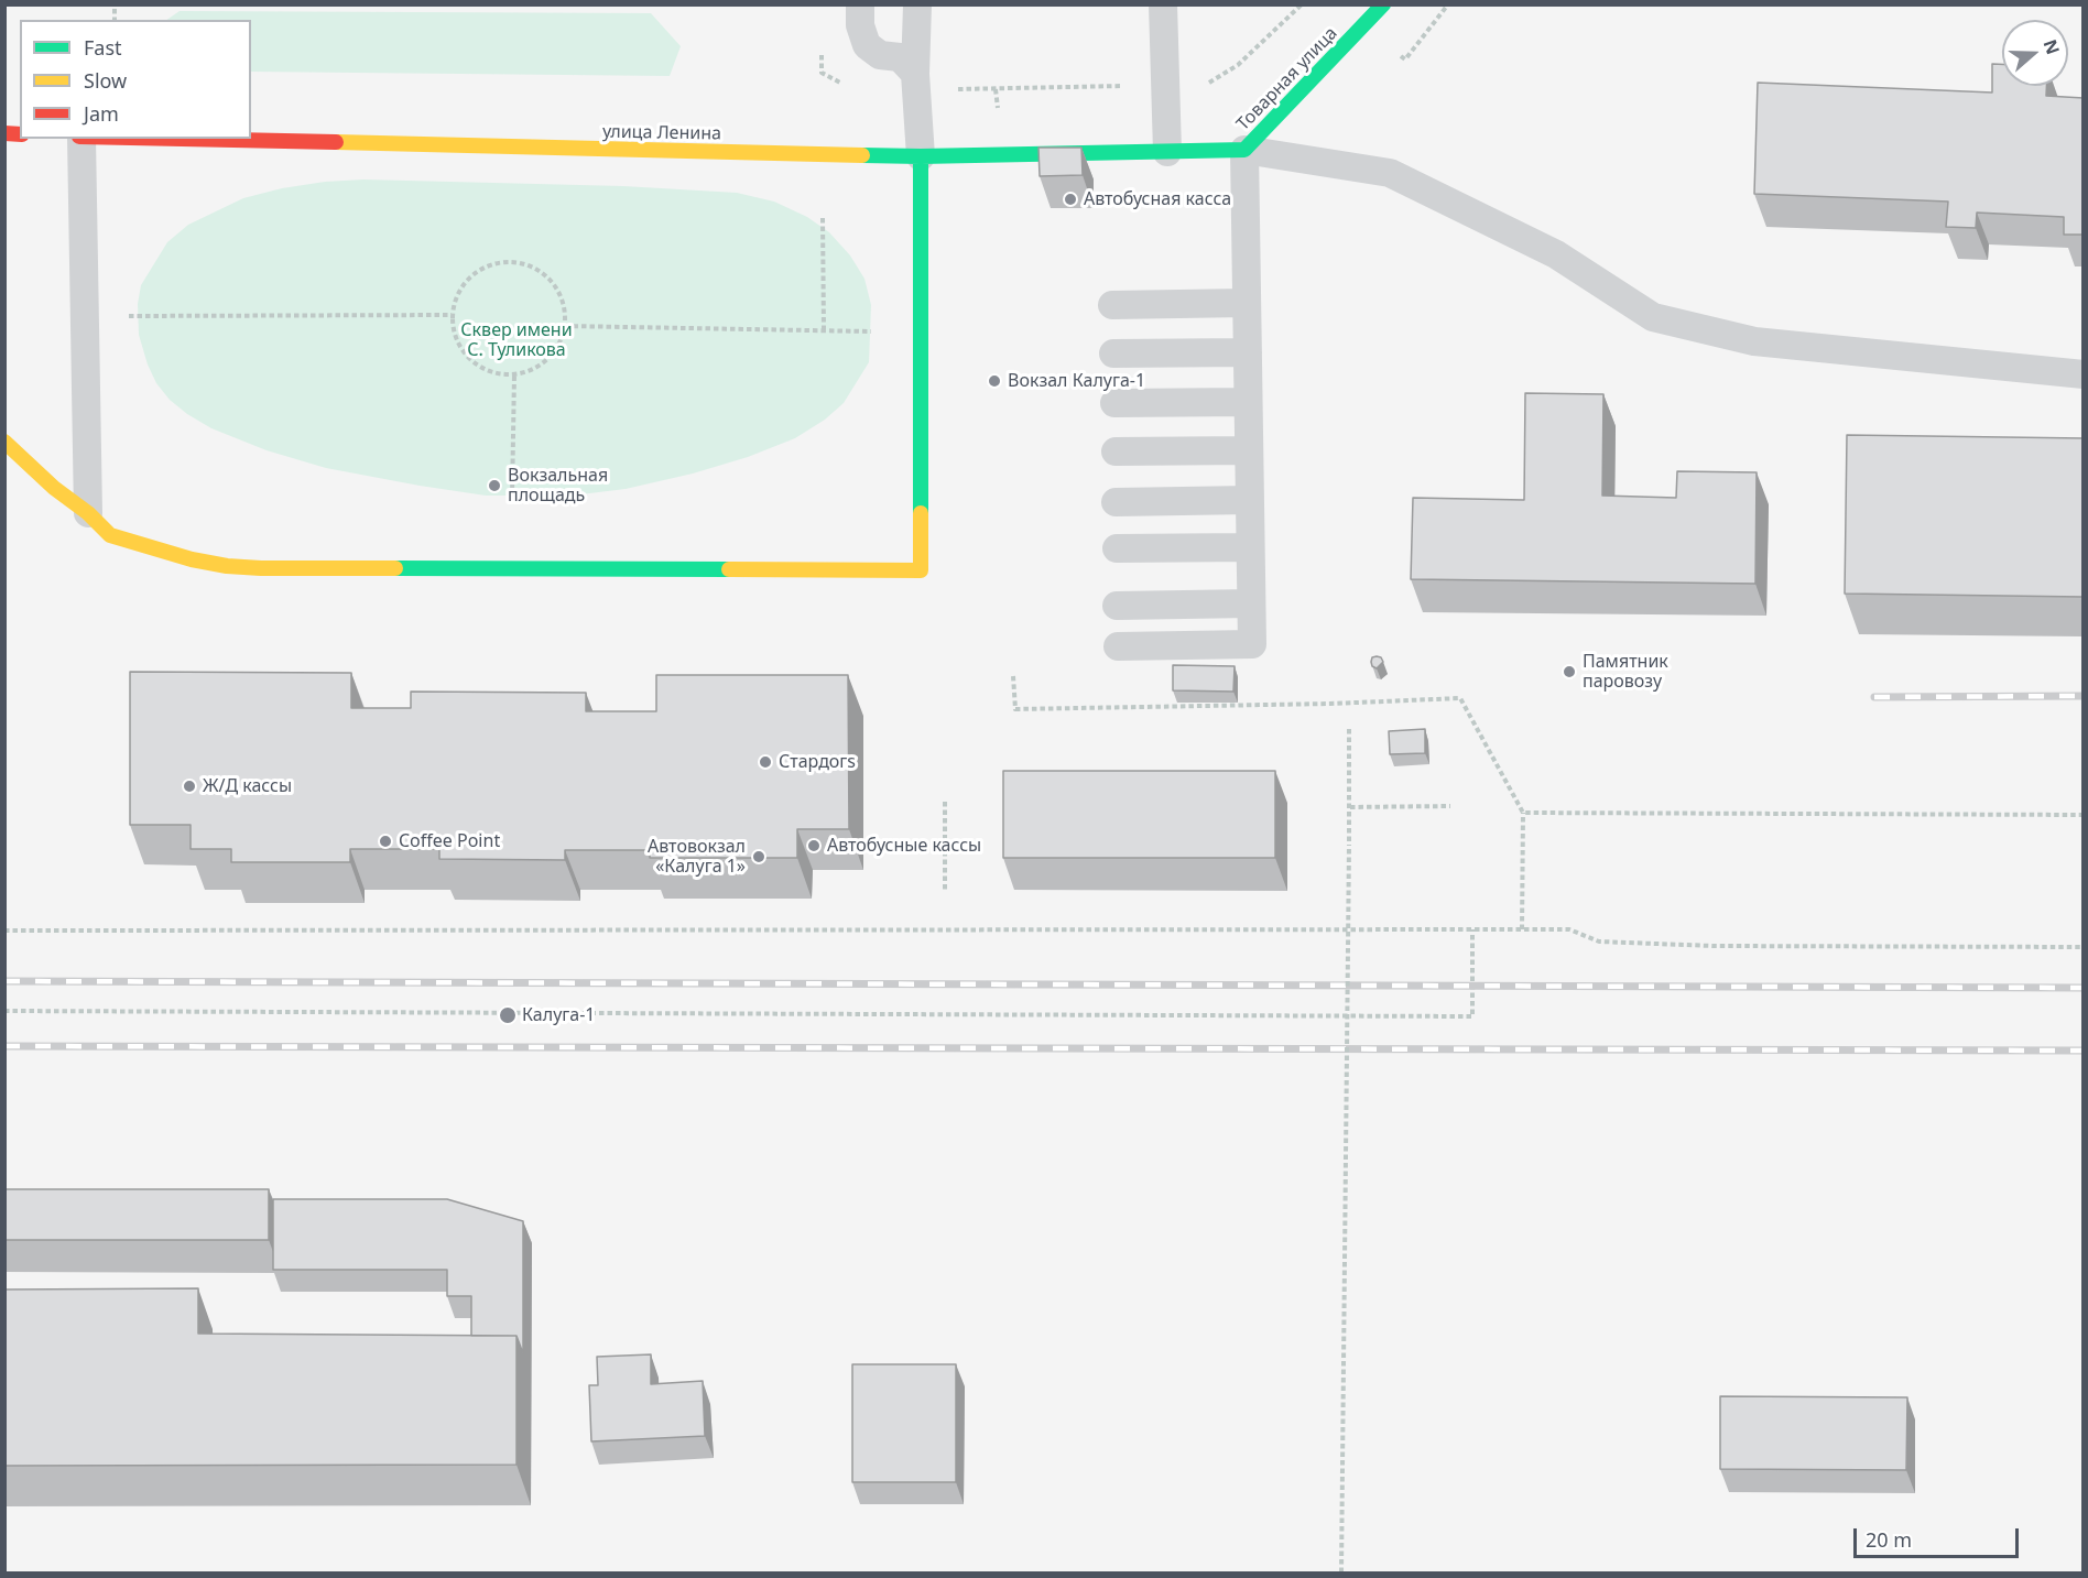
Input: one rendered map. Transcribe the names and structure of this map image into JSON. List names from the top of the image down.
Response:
{
  "streets": {
    "main road": ["Товарная улица", "улица Ленина"]
  },
  "crossings": [
    ["Товарная улица", "улица Ленина"]
  ],
  "parks": ["Сквер имени С. Туликова"],
  "places": [
    "Автобусная касса",
    "Вокзал Калуга-1",
    "Вокзальная площадь",
    "Памятник паровозу",
    "Стардогs",
    "Ж/Д кассы",
    "Coffee Point",
    "Автобусные кассы",
    "Автовокзал «Калуга 1»",
    "Калуга-1"
  ],
  "legend": ["Fast", "Slow", "Jam"],
  "scale_bar": "20 m",
  "north": "right"
}
